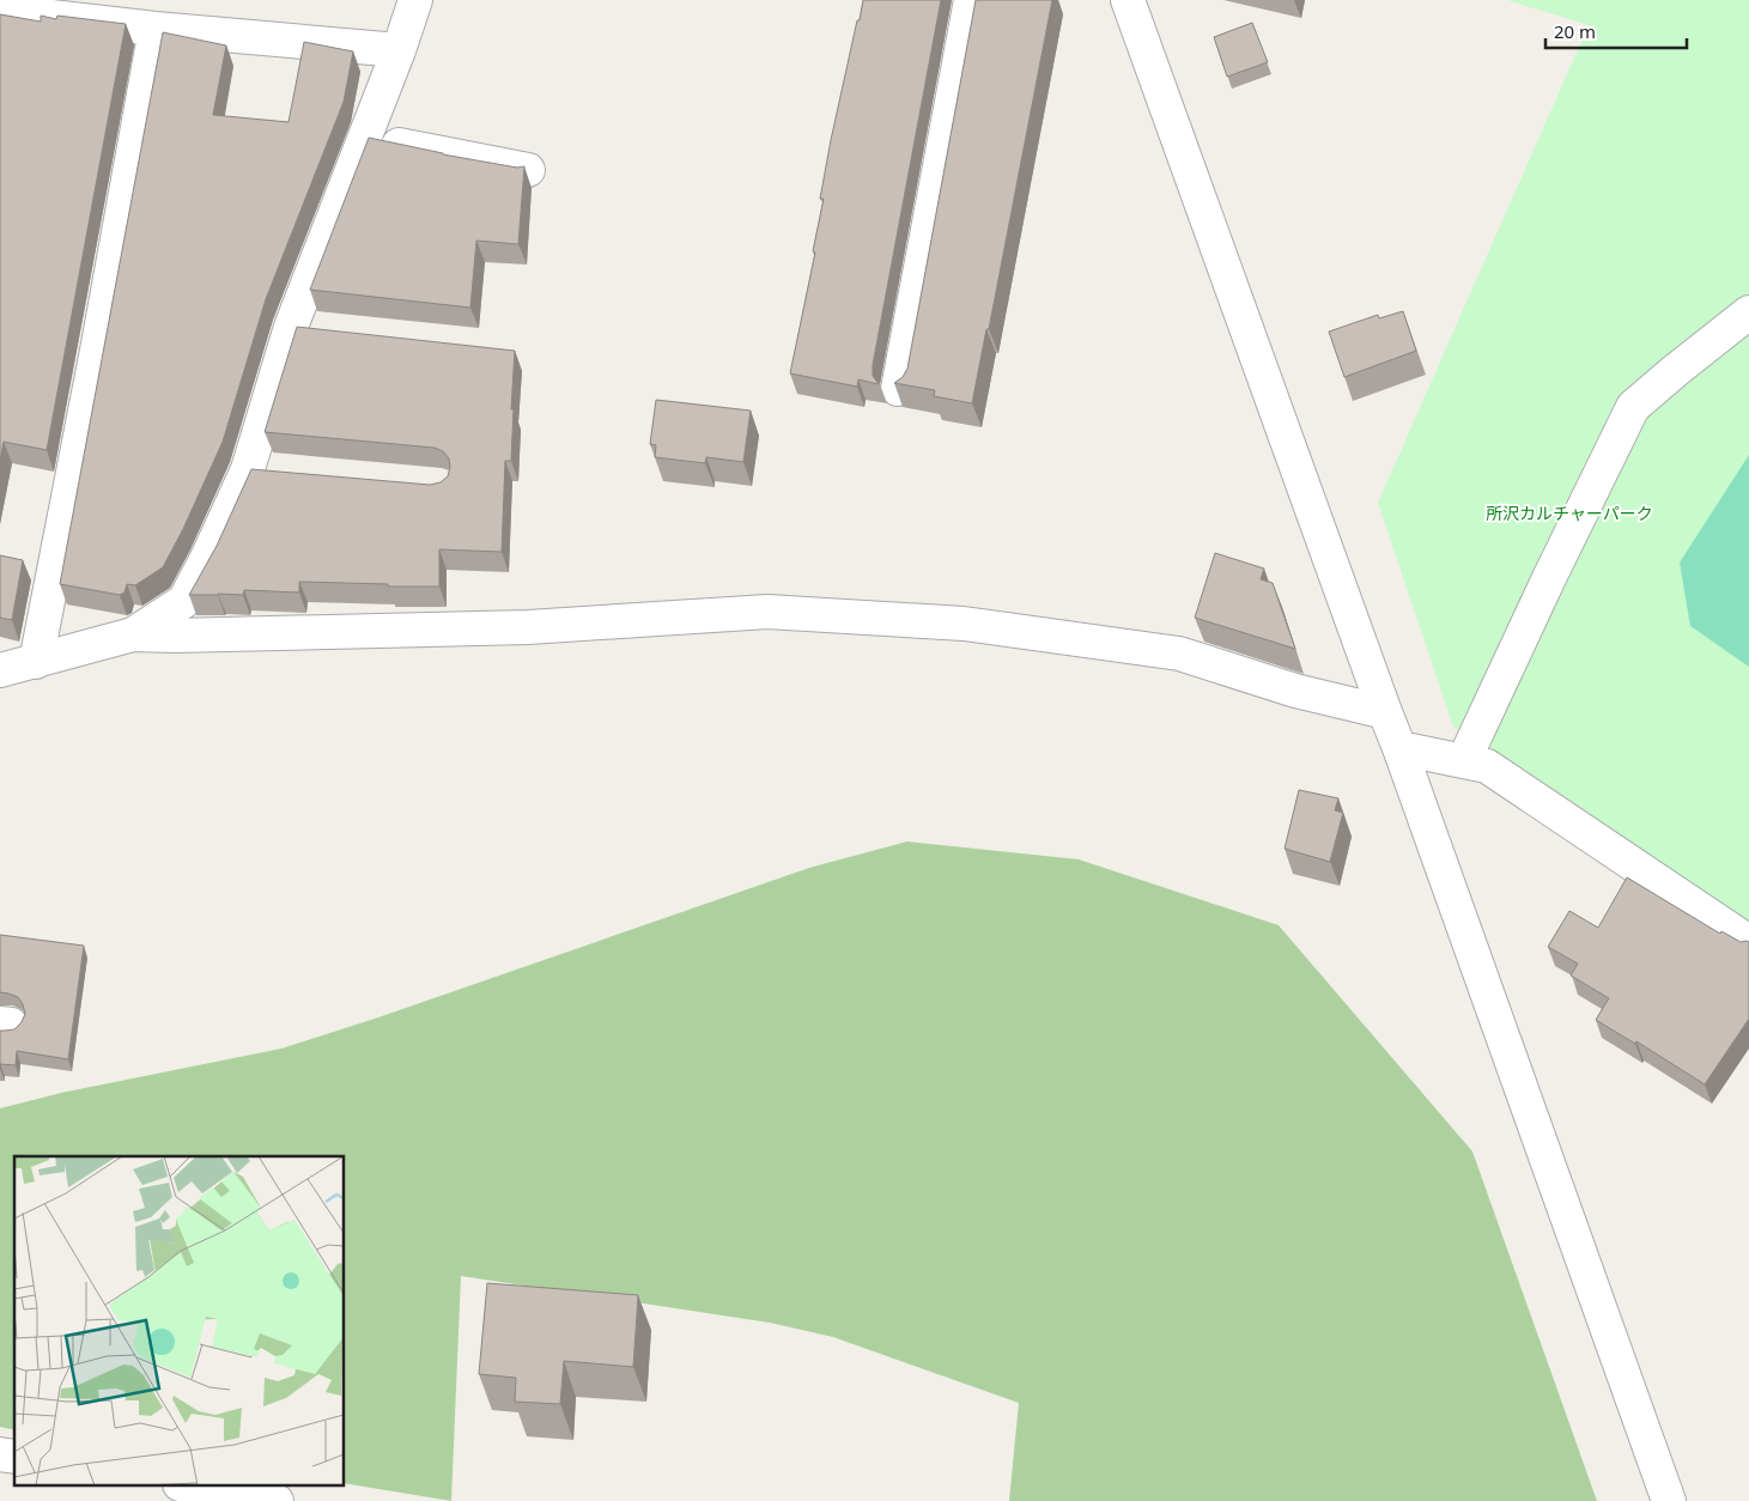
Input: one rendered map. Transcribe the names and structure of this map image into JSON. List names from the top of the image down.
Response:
{
  "parks": ["所沢カルチャーパーク"],
  "scale_bar": "20 m"
}
